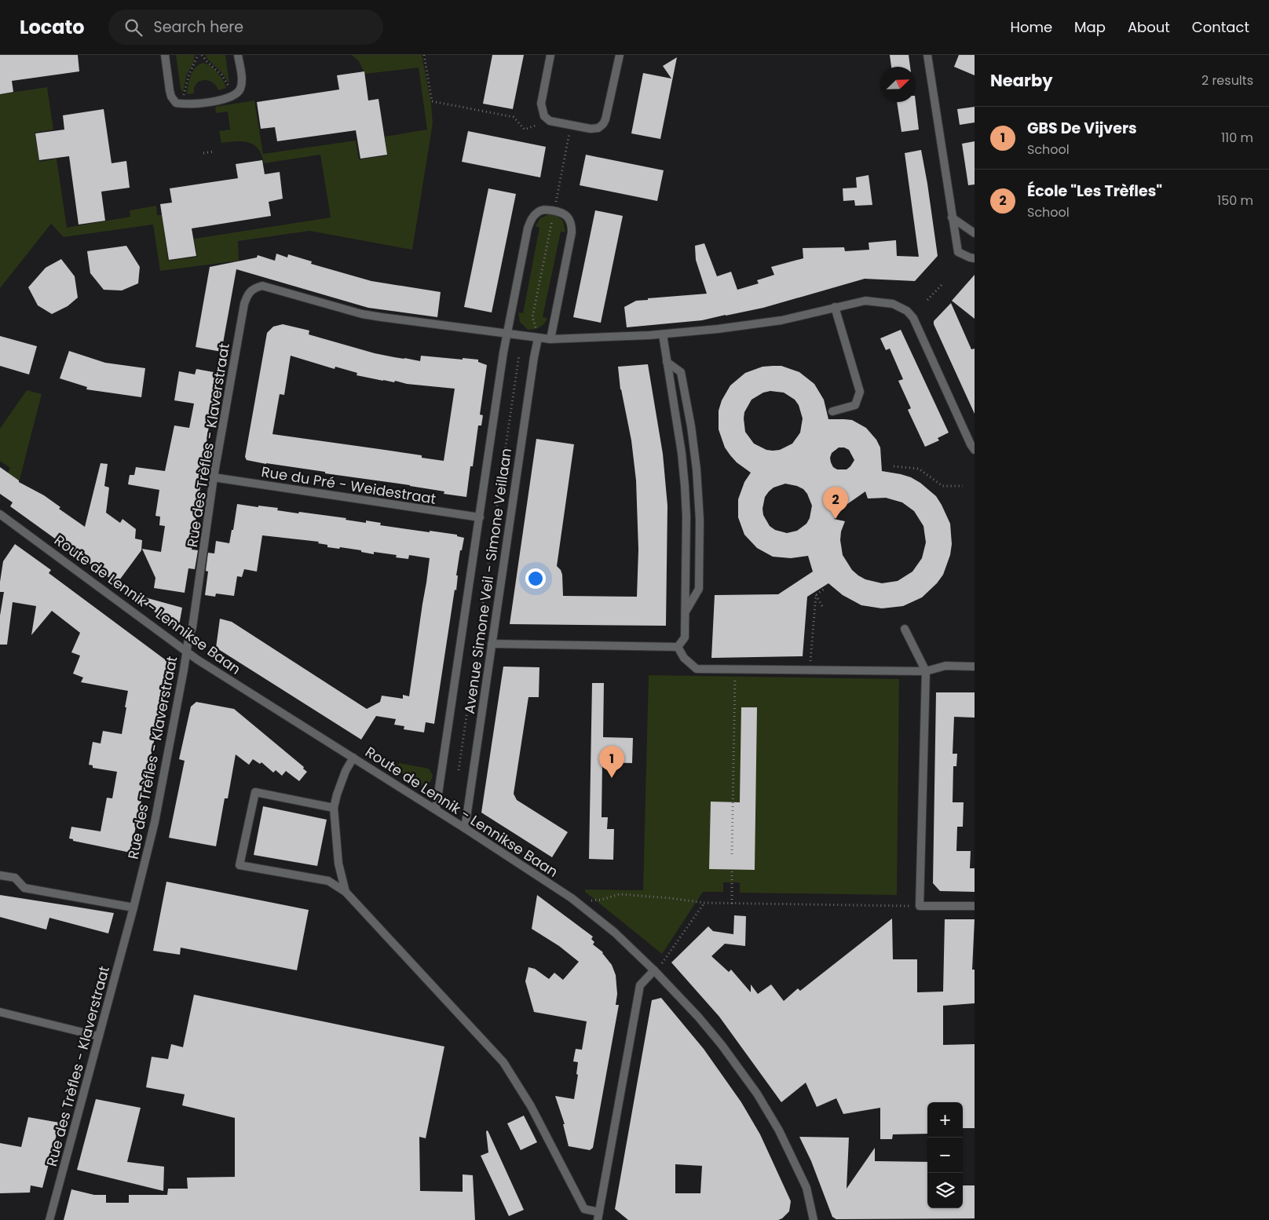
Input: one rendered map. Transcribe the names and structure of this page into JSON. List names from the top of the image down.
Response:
{
  "streets": {
    "street": [
      "Rue des Trèfles - Klaverstraat",
      "Rue du Pré - Weidestraat",
      "Avenue Simone Veil - Simone Veillaan",
      "Route de Lennik - Lennikse Baan"
    ]
  },
  "crossings": [
    ["Rue des Trèfles - Klaverstraat", "Rue du Pré - Weidestraat"],
    ["Rue des Trèfles - Klaverstraat", "Avenue Simone Veil - Simone Veillaan"],
    ["Rue des Trèfles - Klaverstraat", "Route de Lennik - Lennikse Baan"],
    ["Rue du Pré - Weidestraat", "Avenue Simone Veil - Simone Veillaan"],
    ["Avenue Simone Veil - Simone Veillaan", "Route de Lennik - Lennikse Baan"]
  ],
  "north": "top right",
  "page": {
    "header": "Locato",
    "search": "Search here",
    "nav": [
      "Home",
      "Map",
      "About",
      "Contact"
    ],
    "heading": ["Nearby", "2 results"],
    "list": [
      {
        "mark": "1",
        "name": "GBS De Vijvers",
        "note": "School",
        "value": "110 m"
      },
      {
        "mark": "2",
        "name": "École \"Les Trèfles\"",
        "note": "School",
        "value": "150 m"
      }
    ],
    "pins": ["2", "1"],
    "map_buttons": ["+", "−"]
  }
}
